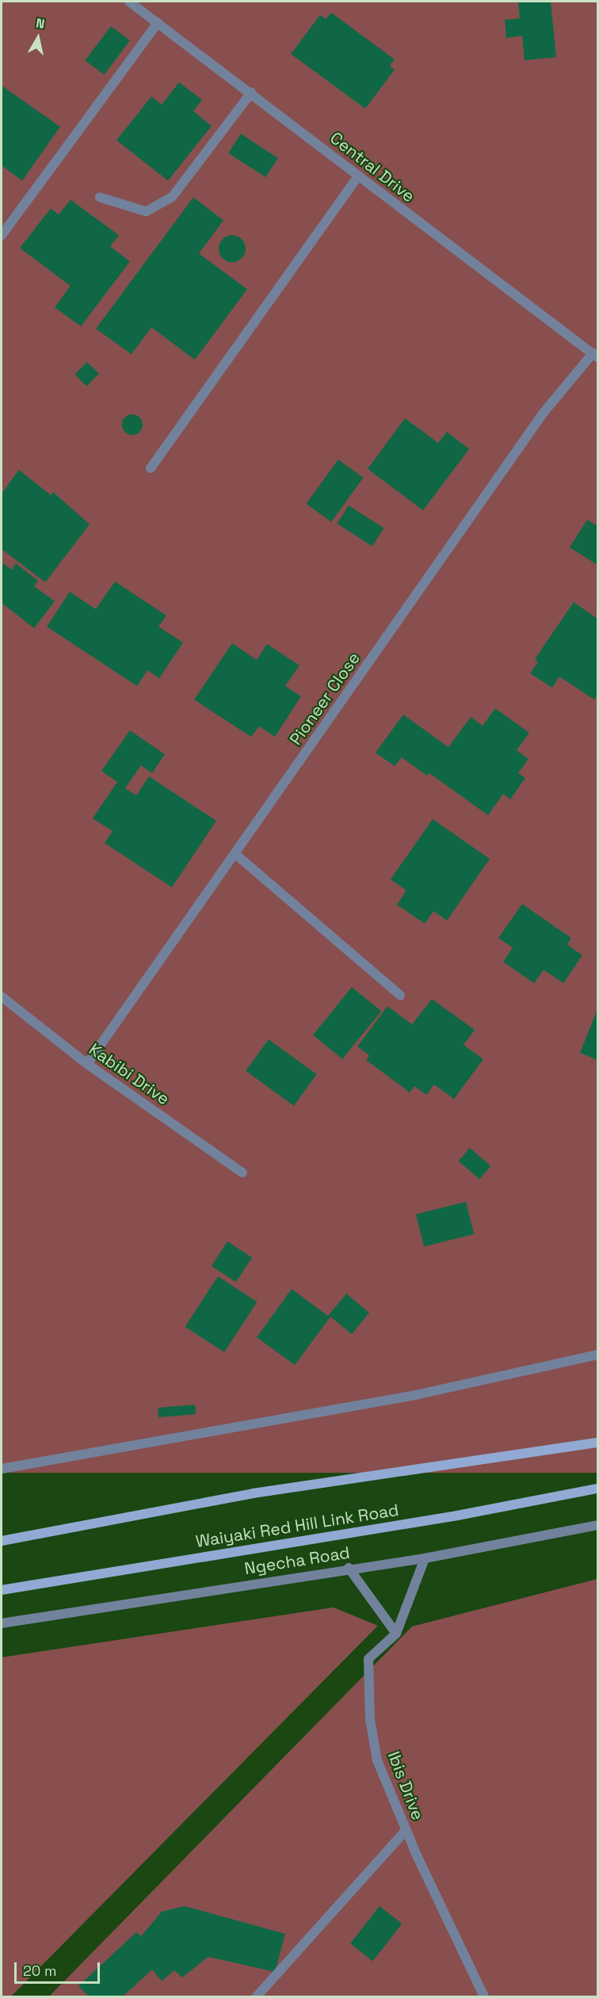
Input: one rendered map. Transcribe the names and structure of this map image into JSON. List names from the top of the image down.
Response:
{
  "streets": {
    "main road": ["Waiyaki Red Hill Link Road"],
    "street": [
      "Central Drive",
      "Pioneer Close",
      "Kabibi Drive",
      "Ngecha Road",
      "Ibis Drive"
    ]
  },
  "crossings": [
    ["Central Drive", "Pioneer Close"],
    ["Pioneer Close", "Kabibi Drive"]
  ],
  "scale_bar": "20 m",
  "north": "top"
}
